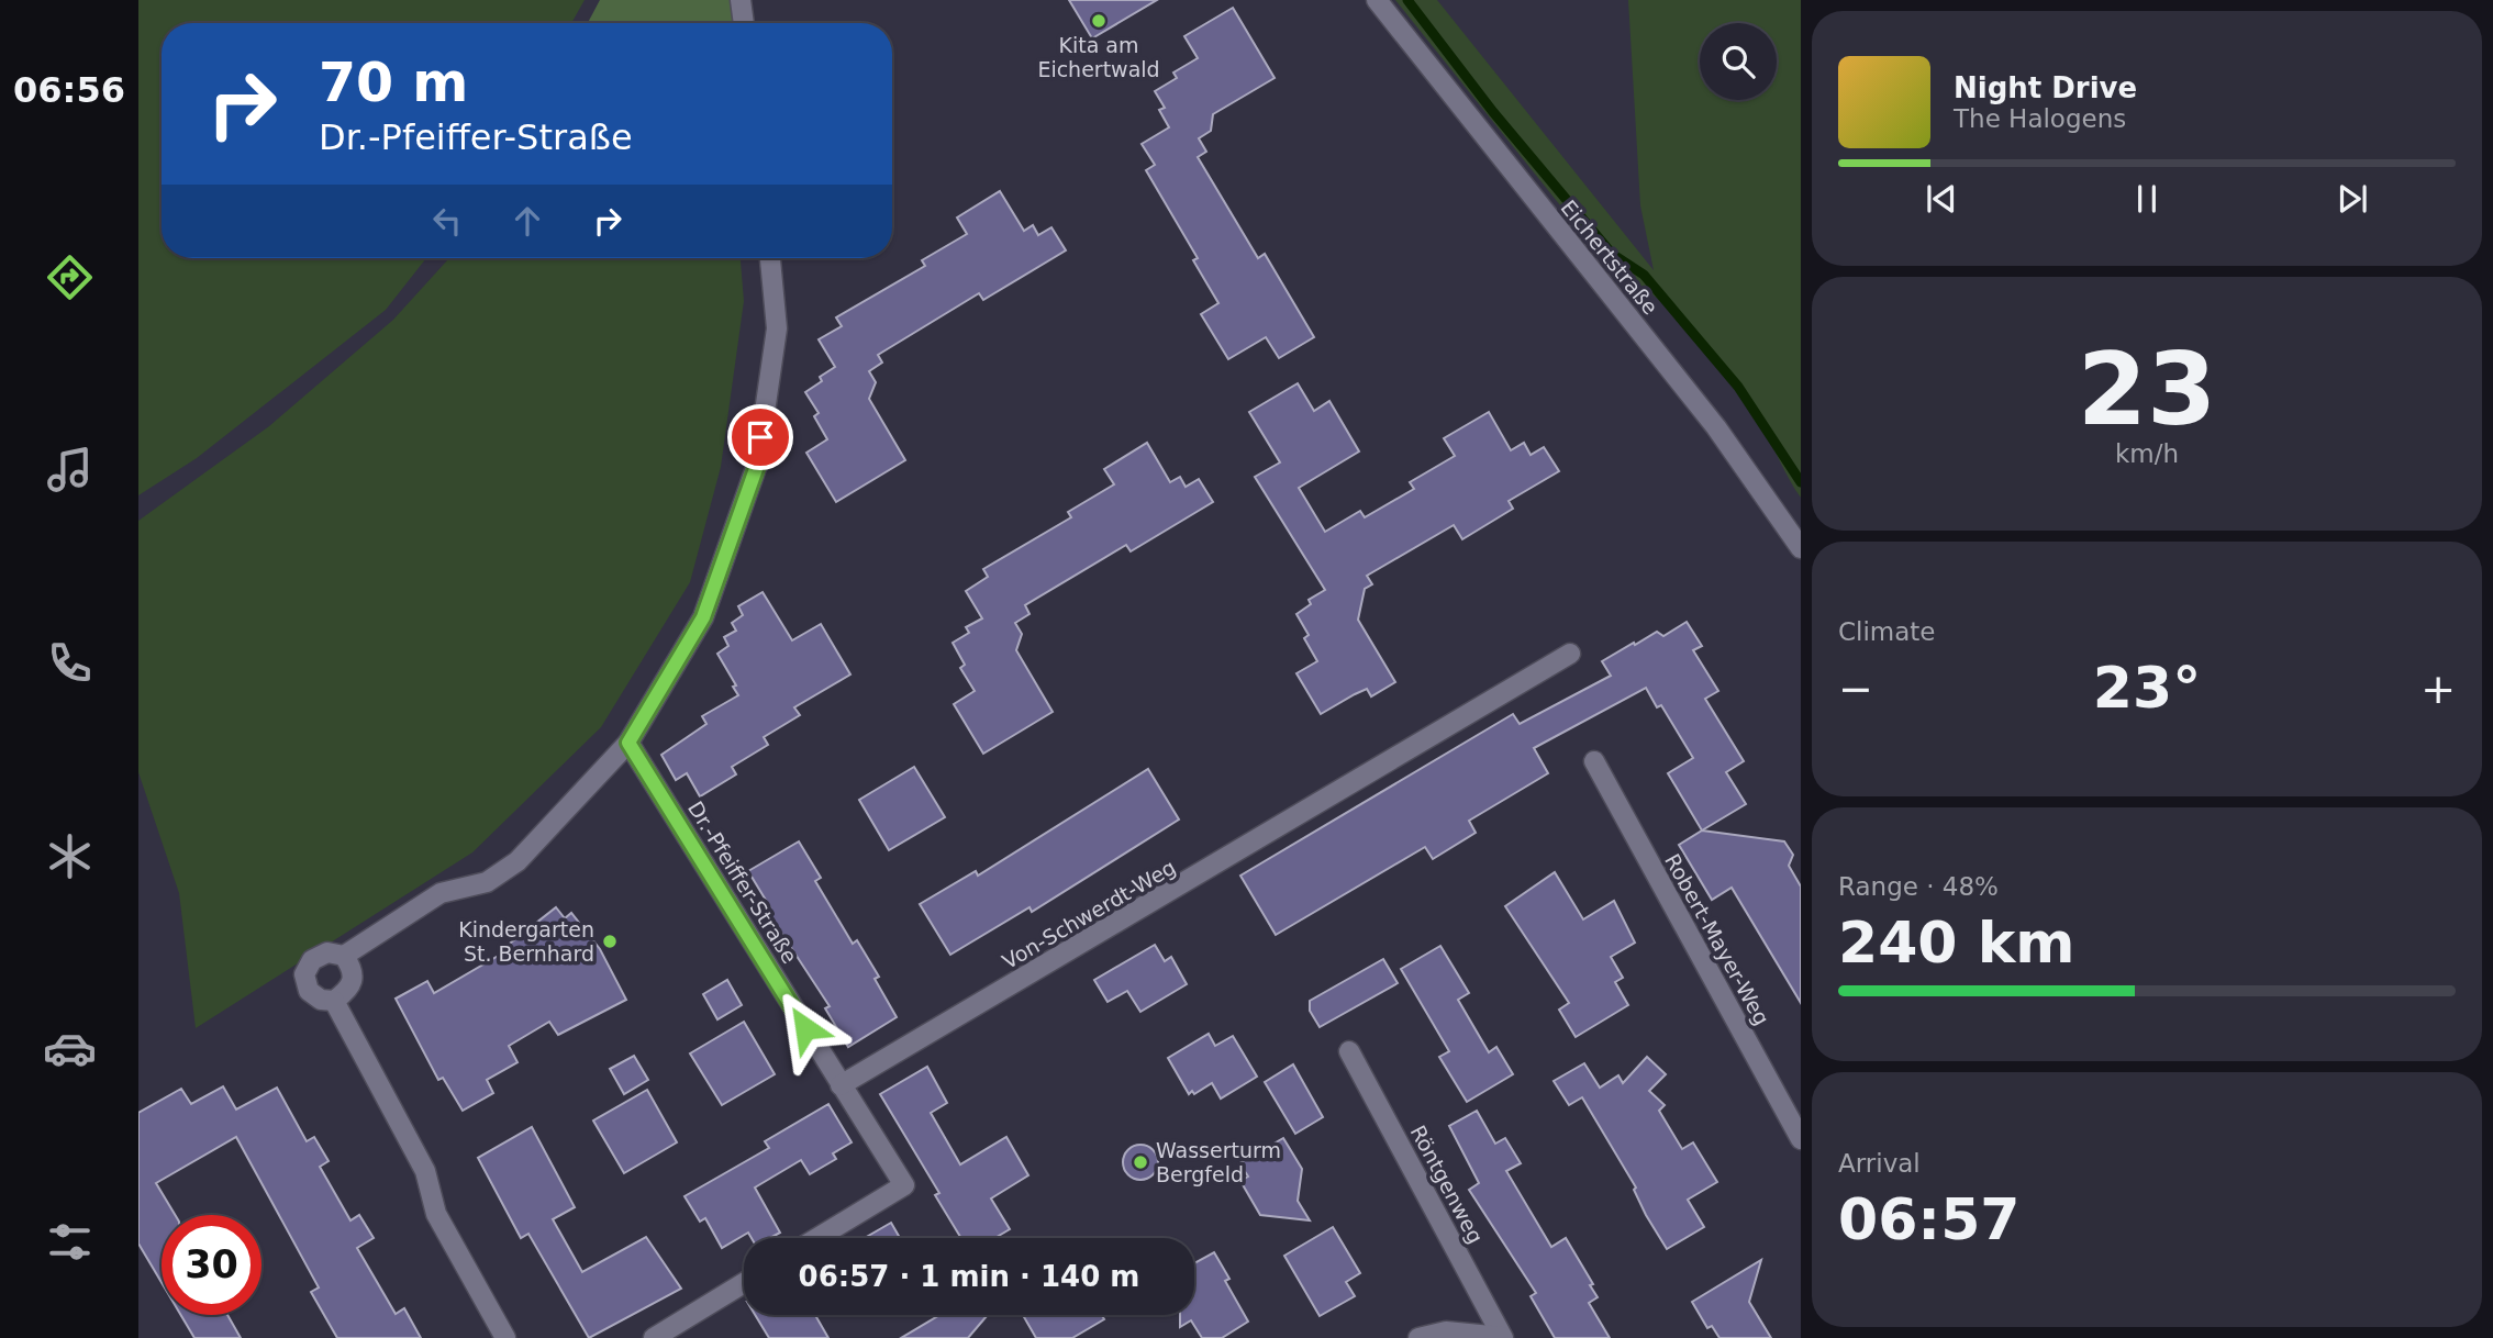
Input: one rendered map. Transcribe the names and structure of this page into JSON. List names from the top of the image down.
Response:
{
  "streets": {
    "street": [
      "Eichertstraße",
      "Dr.-Pfeiffer-Straße",
      "Von-Schwerdt-Weg",
      "Robert-Mayer-Weg",
      "Röntgenweg"
    ]
  },
  "crossings": [
    ["Dr.-Pfeiffer-Straße", "Von-Schwerdt-Weg"]
  ],
  "places": ["Kita am Eichertwald", "Kindergarten St. Bernhard", "Wasserturm Bergfeld"],
  "page": {
    "tabs": "06:56",
    "turn": ["70 m", "Dr.-Pfeiffer-Straße"],
    "song": ["Night Drive", "The Halogens"],
    "tile": [
      ["23", "km/h"],
      "Climate",
      ["Range · 48%", "240 km"],
      ["Arrival", "06:57"]
    ],
    "heat": ["−", "23°", "+"],
    "limit": "30",
    "trip": "06:57 · 1 min · 140 m"
  }
}
